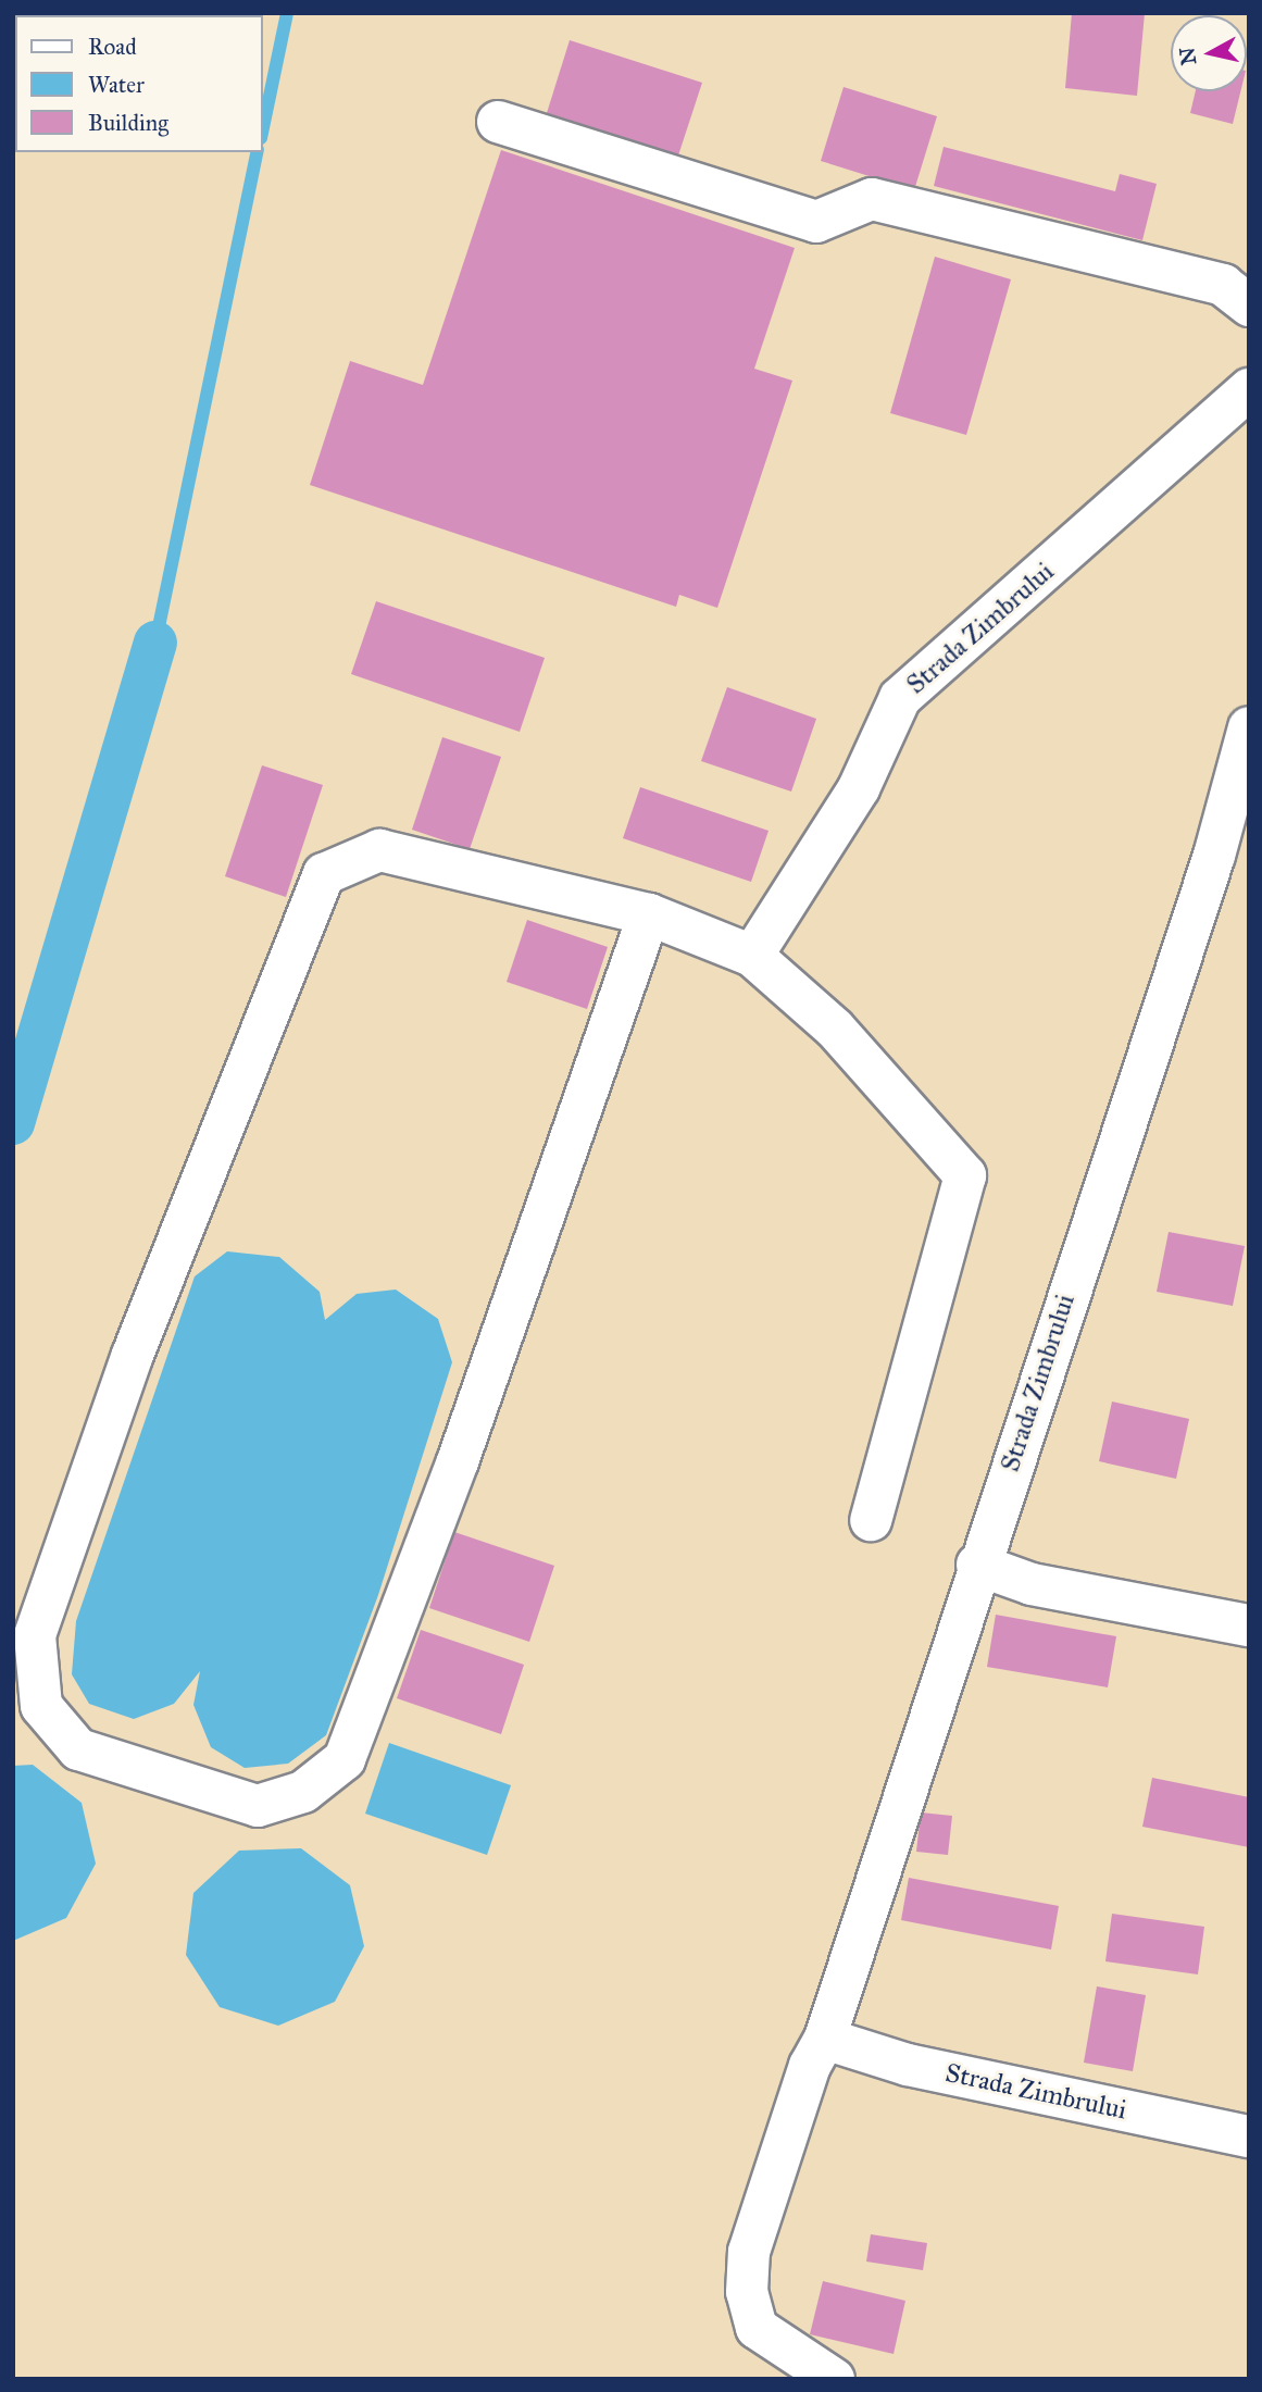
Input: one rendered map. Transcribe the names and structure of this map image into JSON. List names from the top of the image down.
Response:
{
  "streets": {
    "street": ["Strada Zimbrului"]
  },
  "legend": ["Road", "Water", "Building"],
  "north": "left"
}
